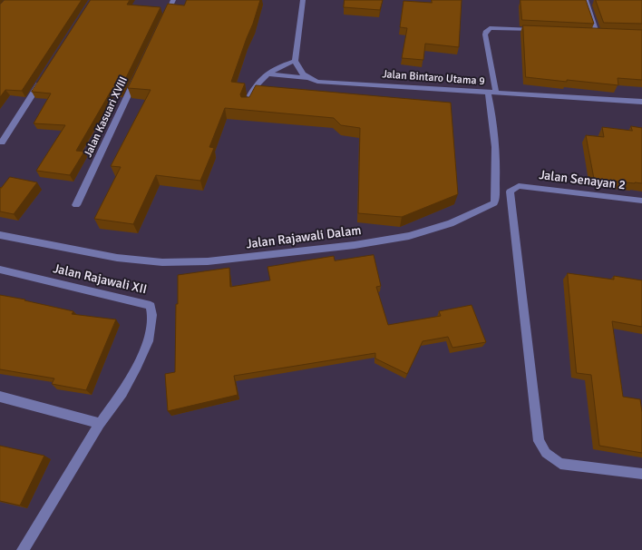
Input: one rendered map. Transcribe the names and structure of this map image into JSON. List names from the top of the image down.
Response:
{
  "streets": {
    "street": [
      "Jalan Bintaro Utama 9",
      "Jalan Kasuari XVIII",
      "Jalan Senayan 2",
      "Jalan Rajawali Dalam",
      "Jalan Rajawali XII"
    ]
  },
  "crossings": [
    ["Jalan Bintaro Utama 9", "Jalan Rajawali Dalam"]
  ]
}
